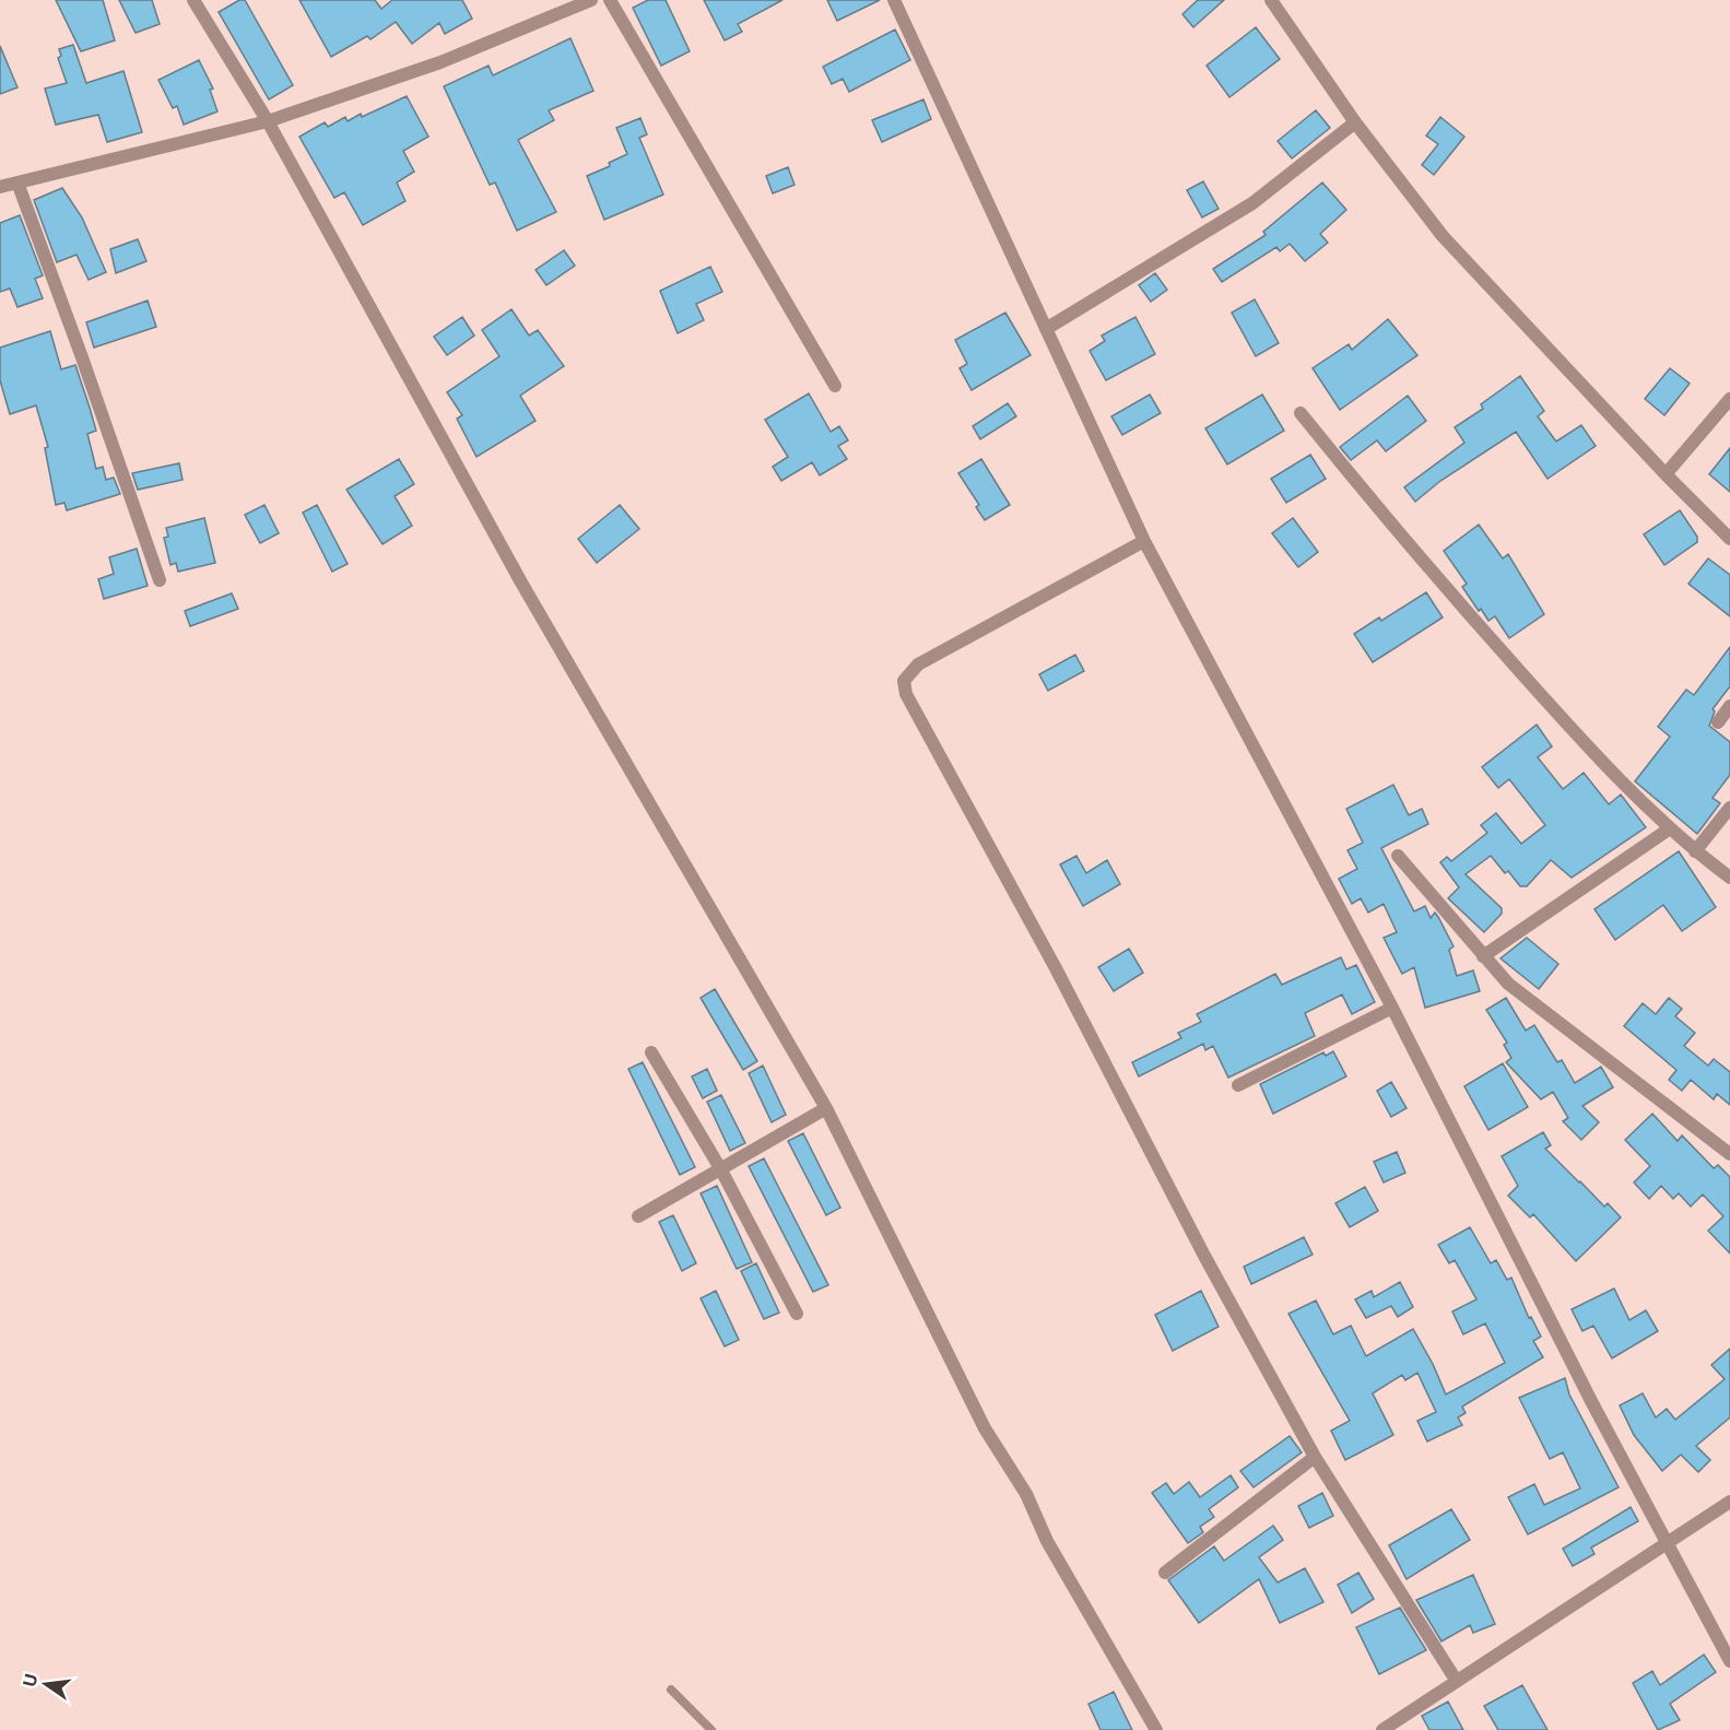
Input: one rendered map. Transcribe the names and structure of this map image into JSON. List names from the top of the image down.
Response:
{
  "north": "left"
}
